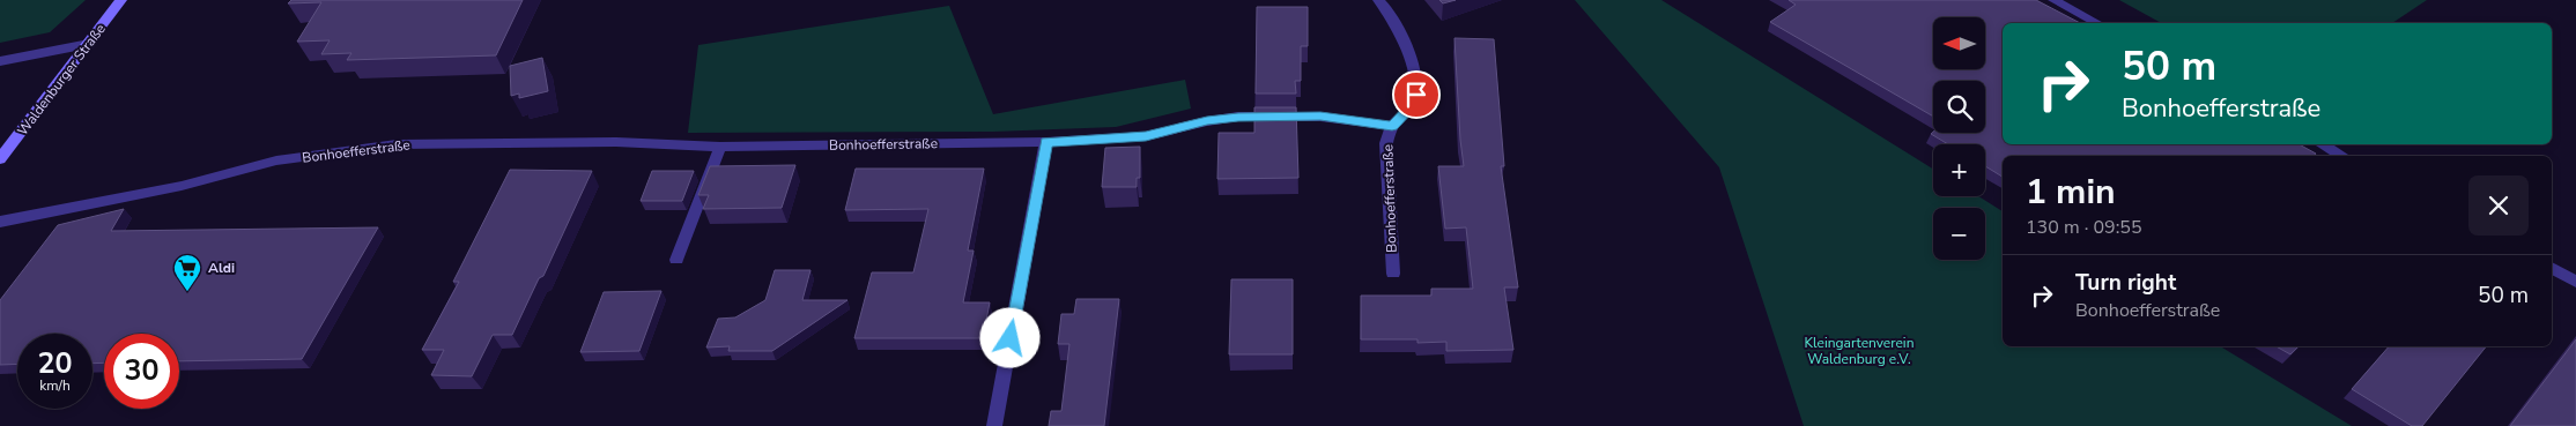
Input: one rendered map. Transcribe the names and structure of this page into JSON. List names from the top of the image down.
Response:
{
  "streets": {
    "street": ["Waldenburger Straße", "Bonhoefferstraße"]
  },
  "parks": ["Kleingartenverein Waldenburg e.V."],
  "places": {
    "supermarket": ["Aldi"]
  },
  "north": "left",
  "page": {
    "map_buttons": ["+", "−"],
    "turn": ["50 m", "Bonhoefferstraße"],
    "heading": ["1 min", "130 m · 09:55"],
    "list": [
      {
        "name": "Turn right",
        "note": "Bonhoefferstraße",
        "value": "50 m"
      }
    ],
    "speed": "20 km/h",
    "limit": "30"
  }
}
